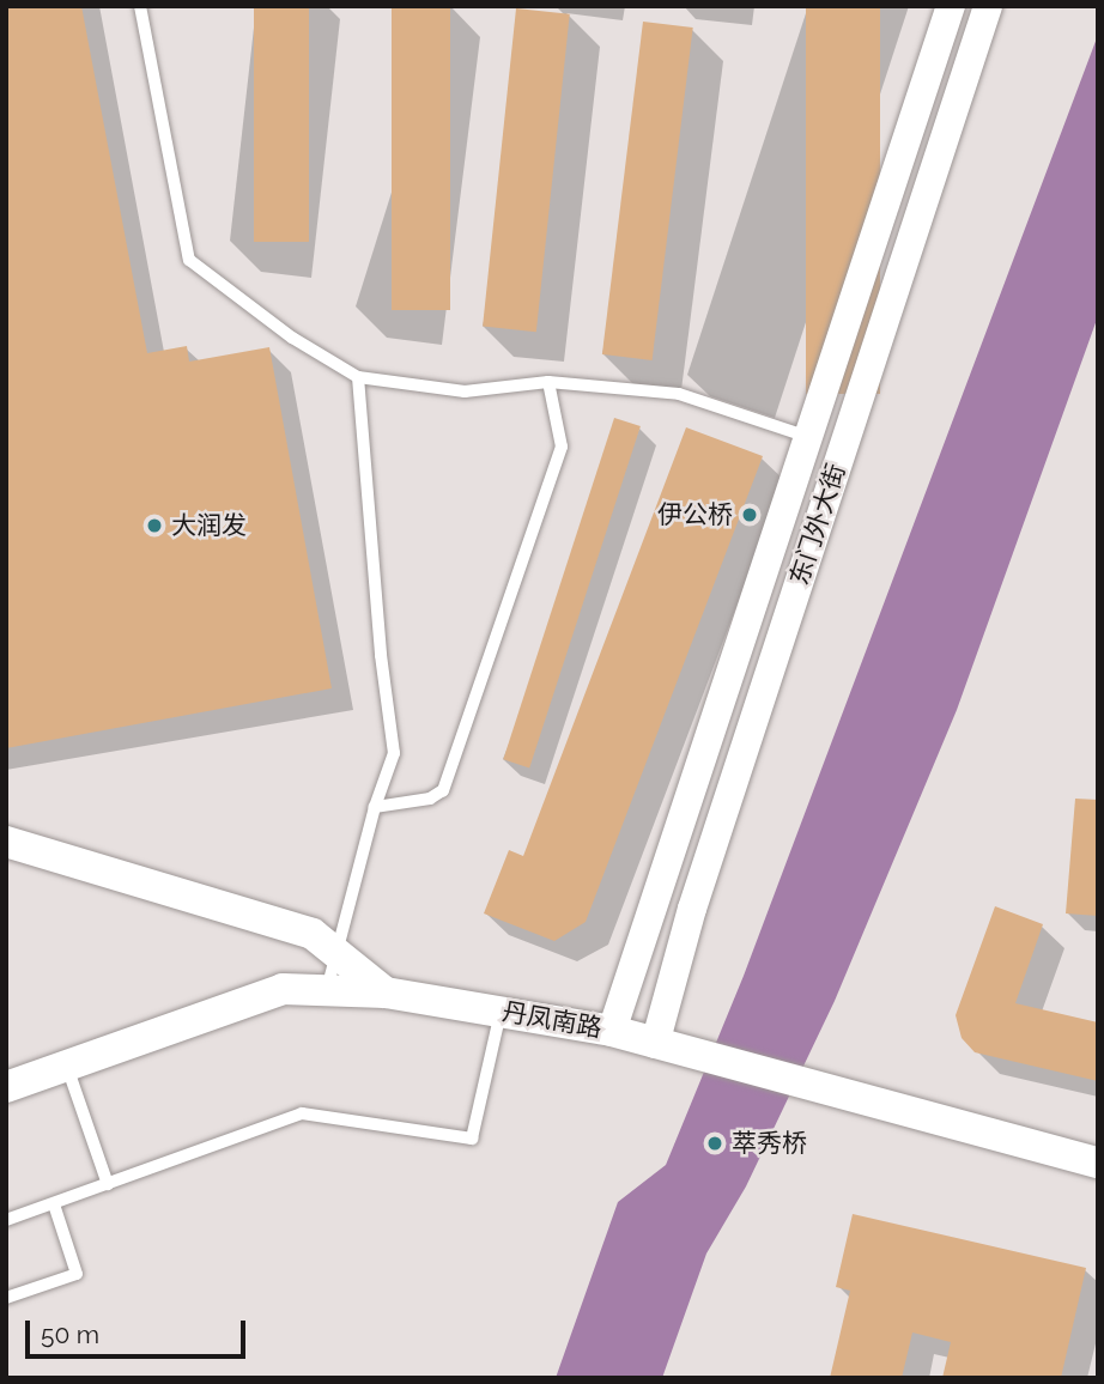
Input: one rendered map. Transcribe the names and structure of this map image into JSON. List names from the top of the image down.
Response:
{
  "streets": {
    "main road": ["丹凤南路"],
    "street": ["东门外大街"]
  },
  "crossings": [
    ["东门外大街", "丹凤南路"]
  ],
  "places": ["伊公桥", "大润发", "萃秀桥"],
  "scale_bar": "50 m"
}
